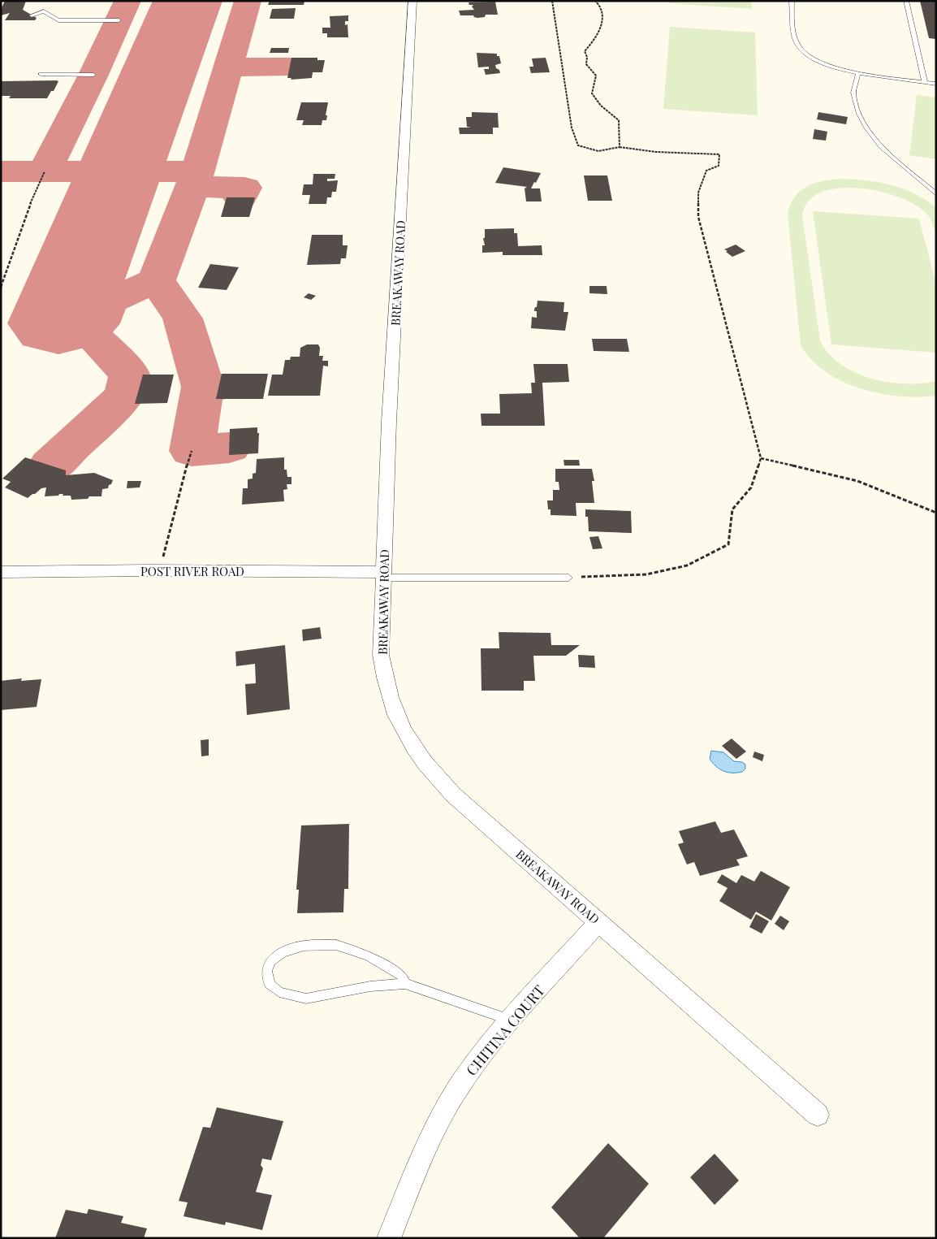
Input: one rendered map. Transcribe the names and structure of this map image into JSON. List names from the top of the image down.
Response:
{
  "streets": {
    "street": ["BREAKAWAY ROAD", "POST RIVER ROAD", "CHITINA COURT"]
  },
  "crossings": [
    ["BREAKAWAY ROAD", "POST RIVER ROAD"],
    ["BREAKAWAY ROAD", "CHITINA COURT"]
  ]
}
